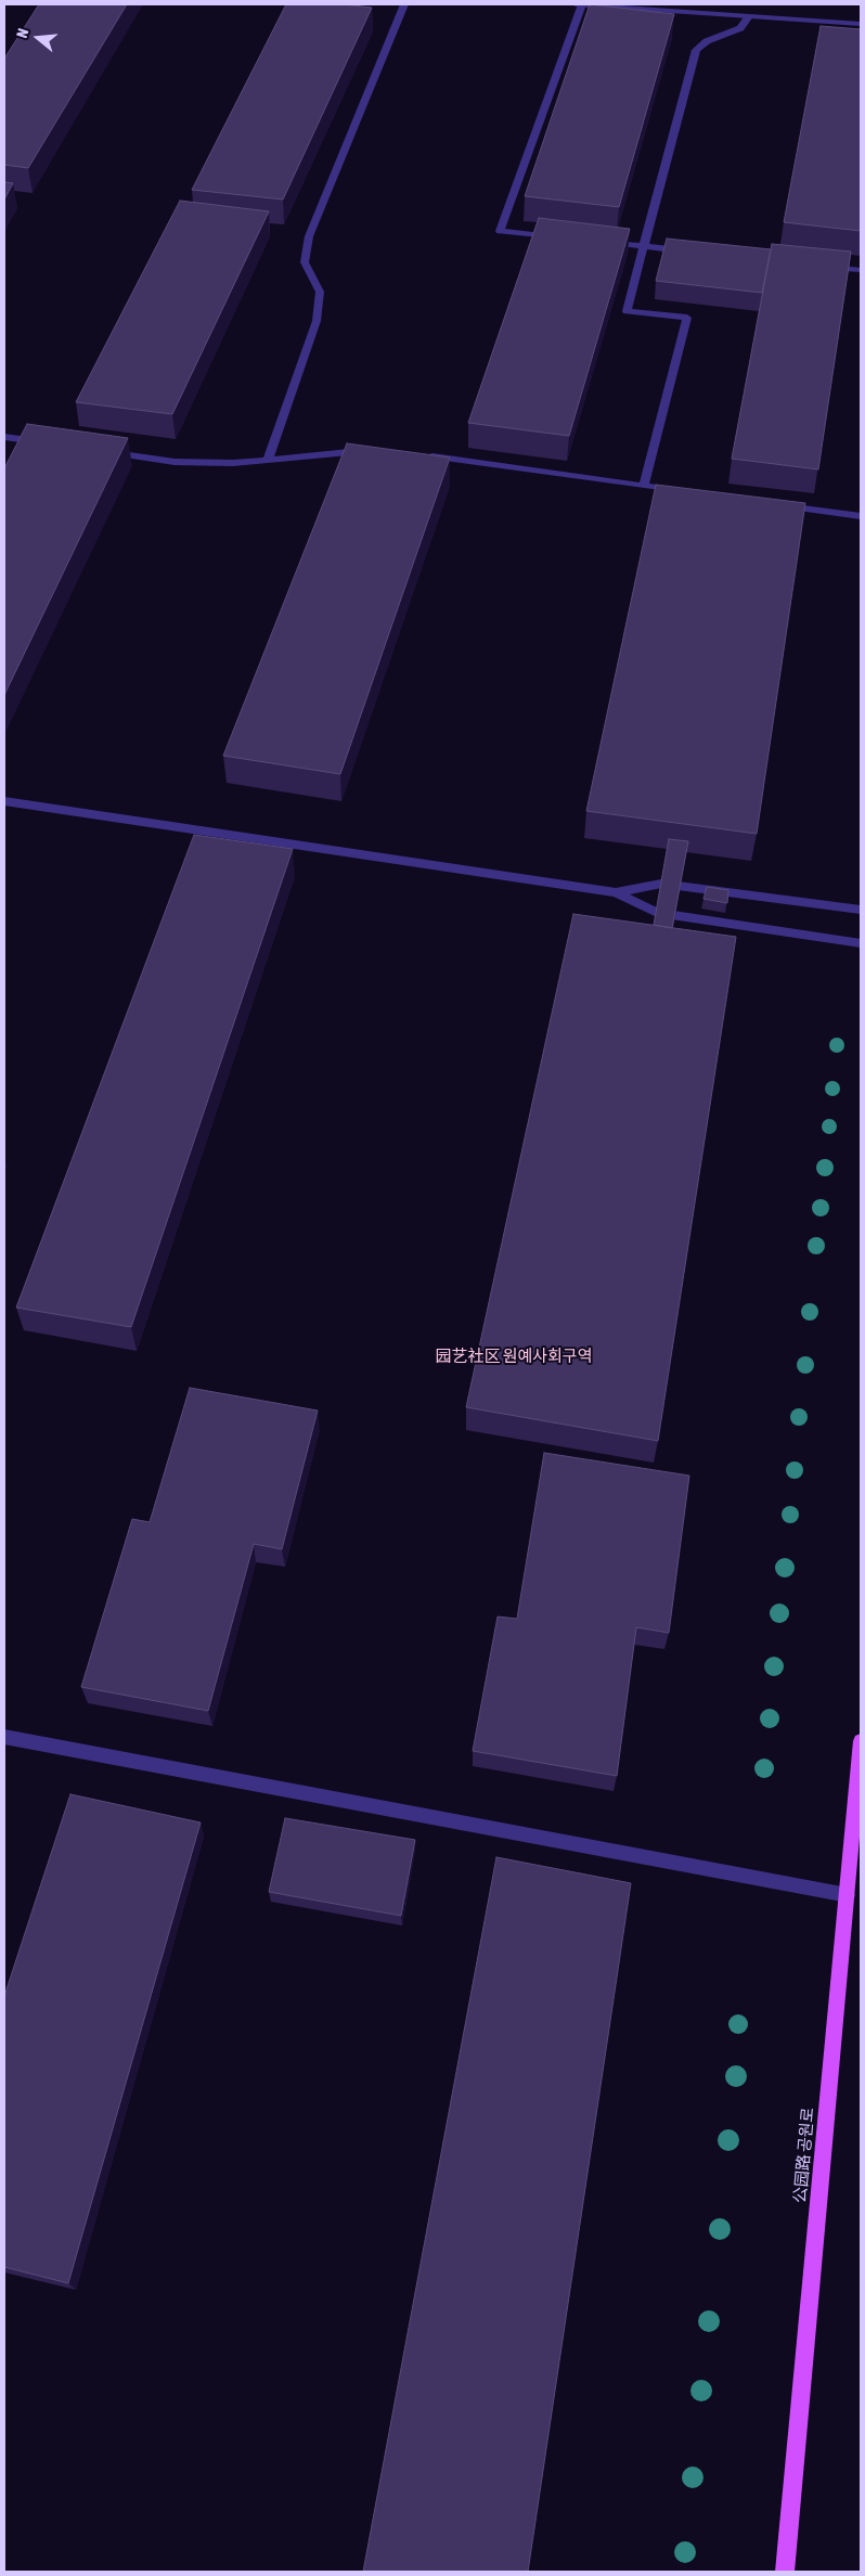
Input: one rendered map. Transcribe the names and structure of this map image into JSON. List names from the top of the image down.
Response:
{
  "streets": {
    "main road": ["公园路 공원로"]
  },
  "districts": ["园艺社区 원예사회구역"],
  "north": "left"
}
